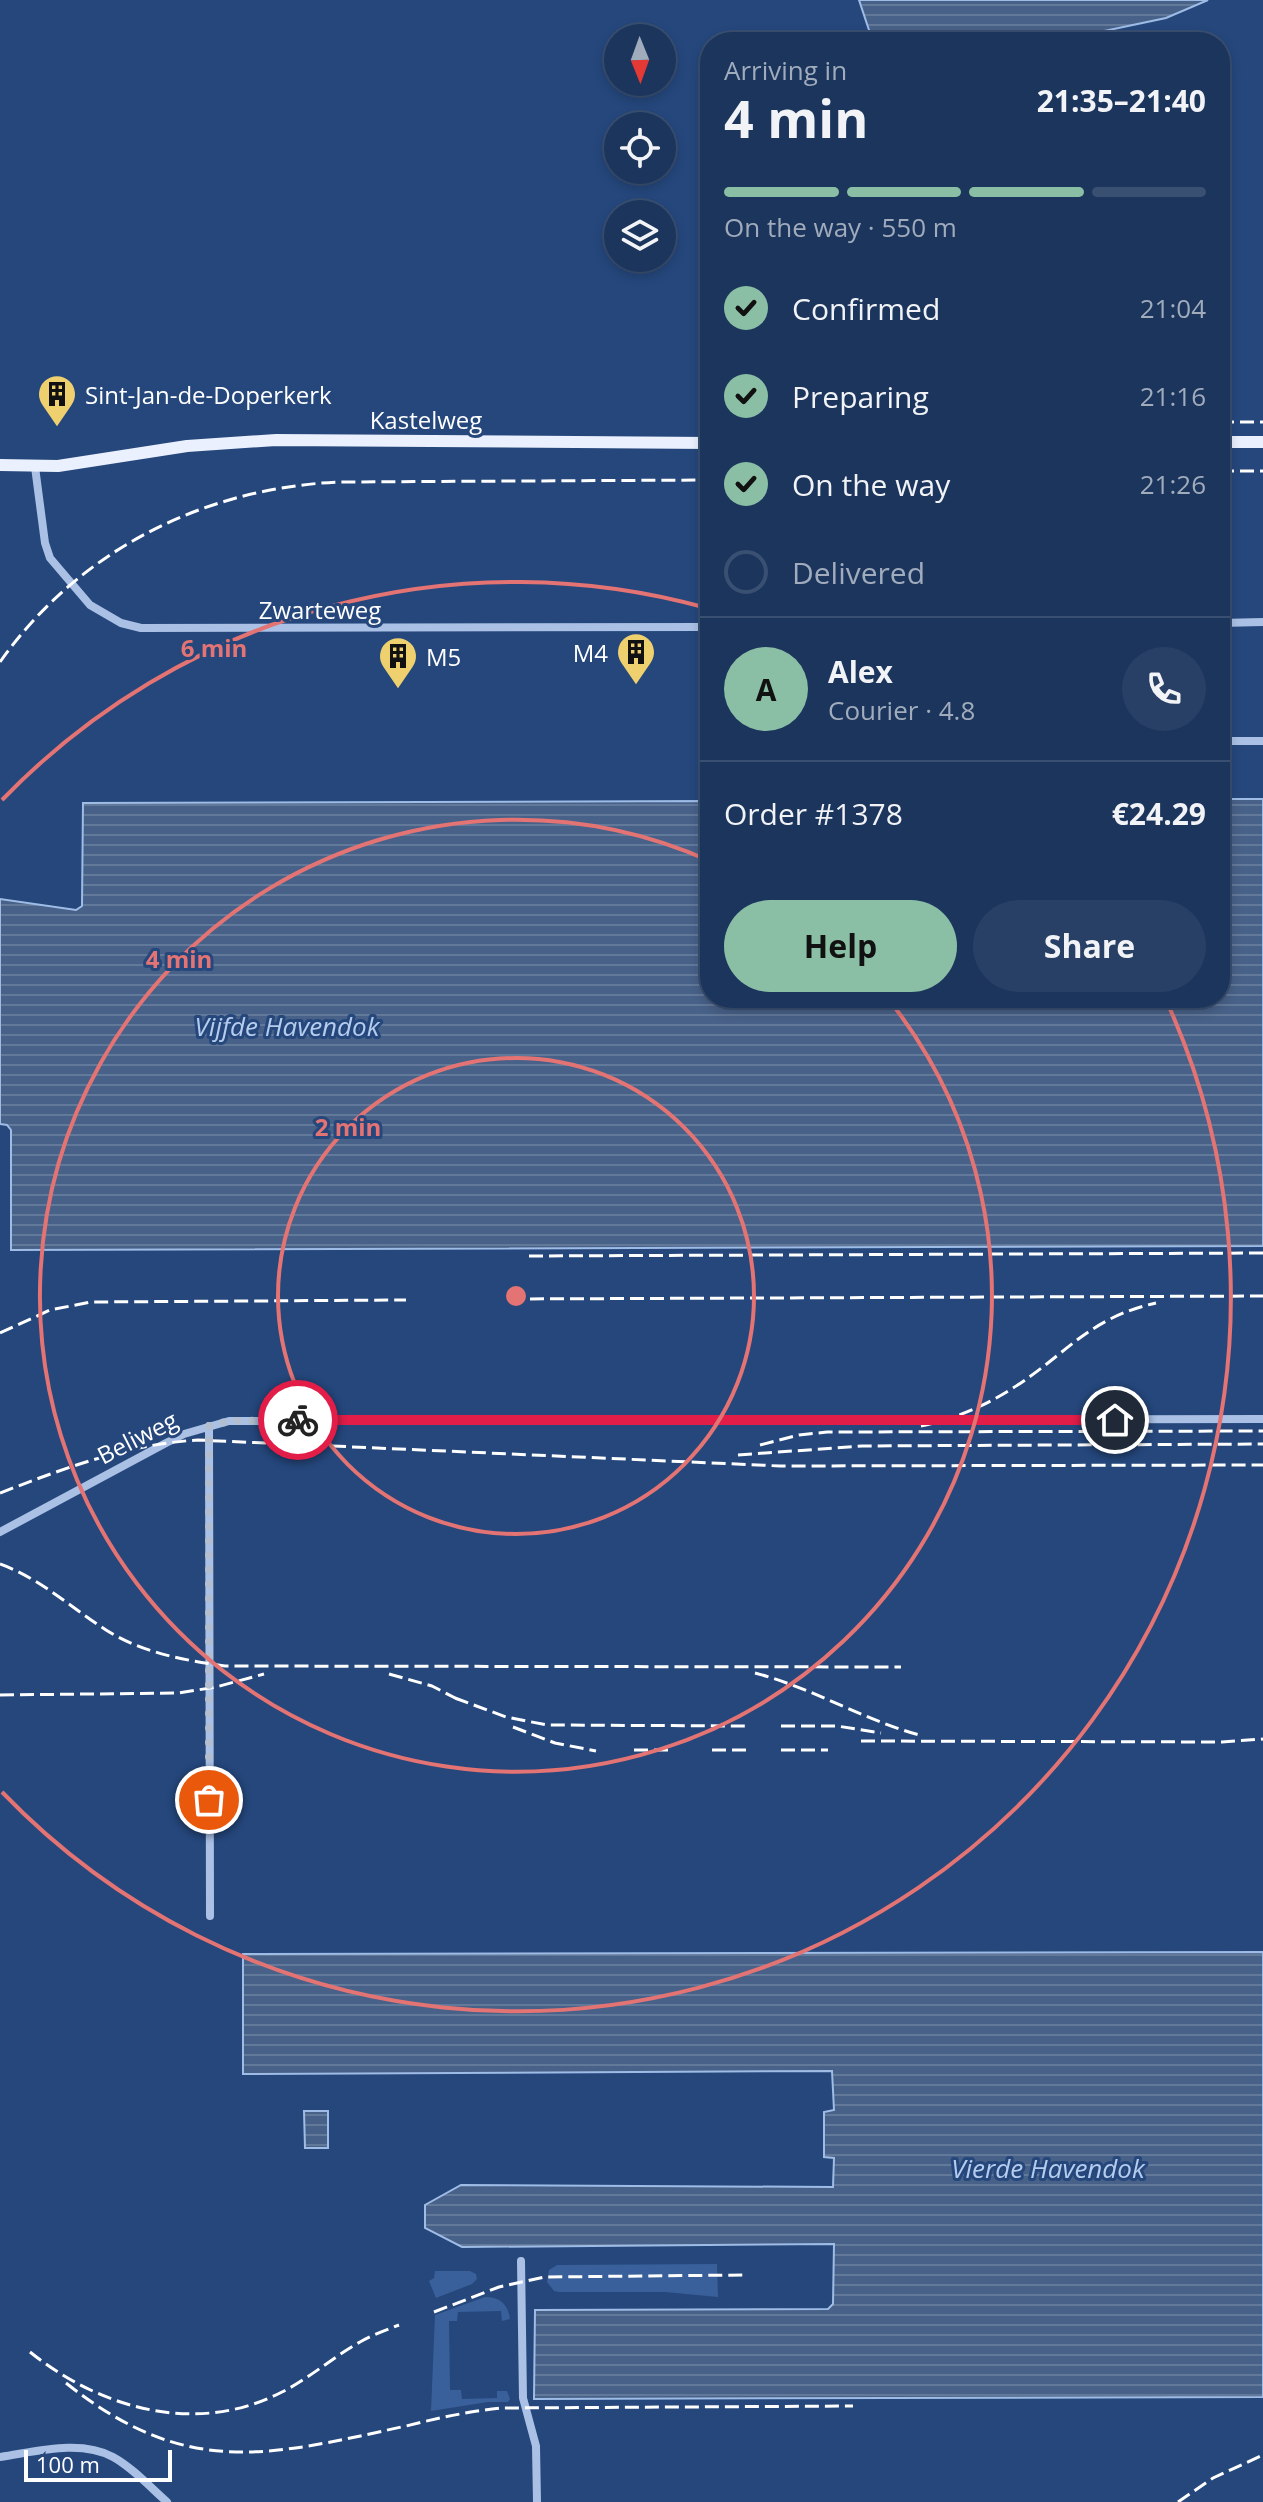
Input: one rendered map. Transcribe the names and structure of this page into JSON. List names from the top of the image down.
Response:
{
  "streets": {
    "main road": ["Kastelweg"],
    "street": ["Zwarteweg", "Beliweg"]
  },
  "crossings": [
    ["Kastelweg", "Zwarteweg"]
  ],
  "water": ["Vijfde Havendok", "Vierde Havendok"],
  "places": {
    "building": ["Sint-Jan-de-Doperkerk", "M4", "M5"]
  },
  "scale_bar": "100 m",
  "north": "bottom",
  "page": {
    "heading": ["4 min", "Arriving in", "21:35–21:40"],
    "panel": [
      "Alex",
      "Courier · 4.8",
      "Order #1378",
      "€24.29"
    ],
    "bar": "On the way · 550 m",
    "list": [
      ["Confirmed", "21:04"],
      ["Preparing", "21:16"],
      ["On the way", "21:26"],
      "Delivered"
    ],
    "round": "A",
    "buttons": ["Help", "Share"],
    "scale": "100 m"
  },
  "rings": ["6 min", "4 min", "2 min"]
}
